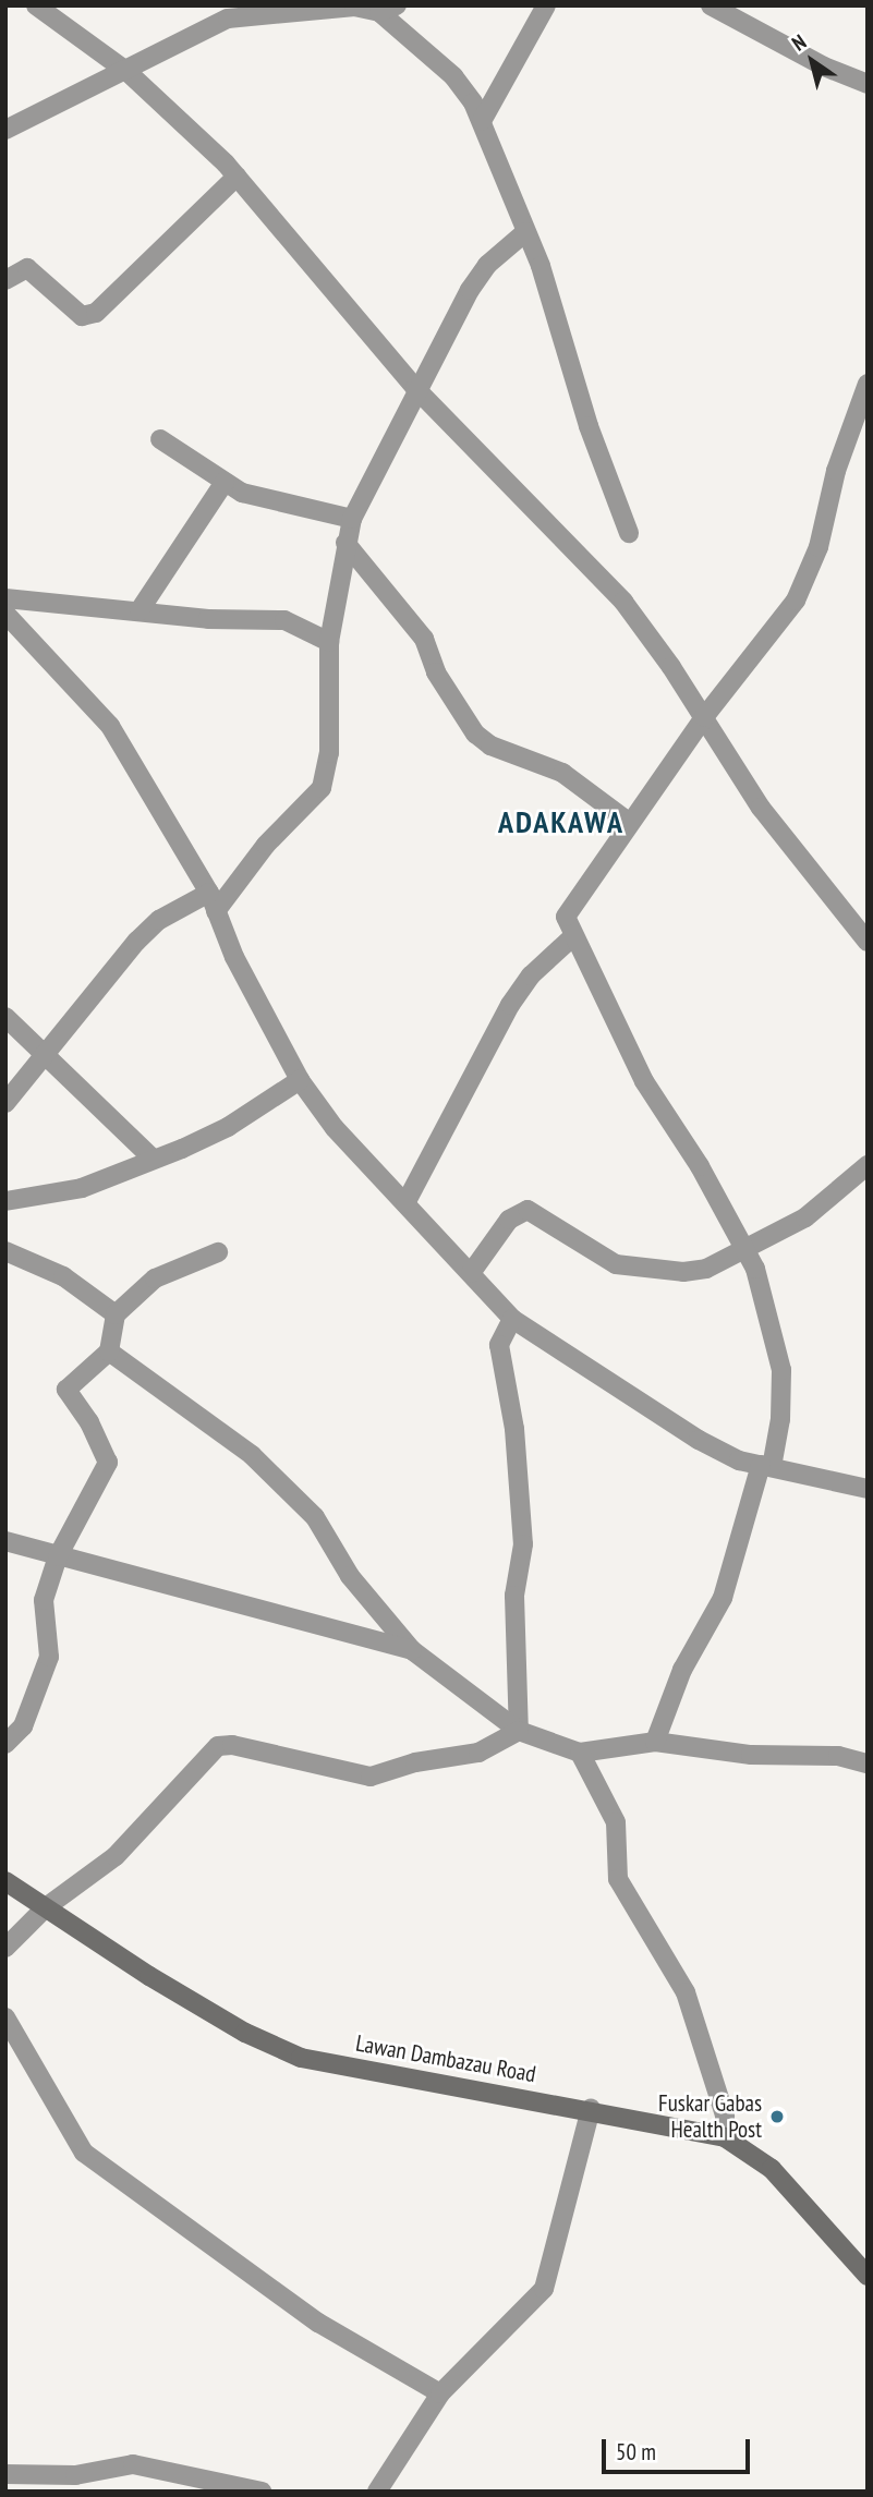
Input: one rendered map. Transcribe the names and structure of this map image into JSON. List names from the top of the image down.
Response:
{
  "streets": {
    "main road": ["Lawan Dambazau Road"]
  },
  "districts": ["ADAKAWA"],
  "places": ["Fuskar Gabas Health Post"],
  "scale_bar": "50 m",
  "north": "top left"
}
